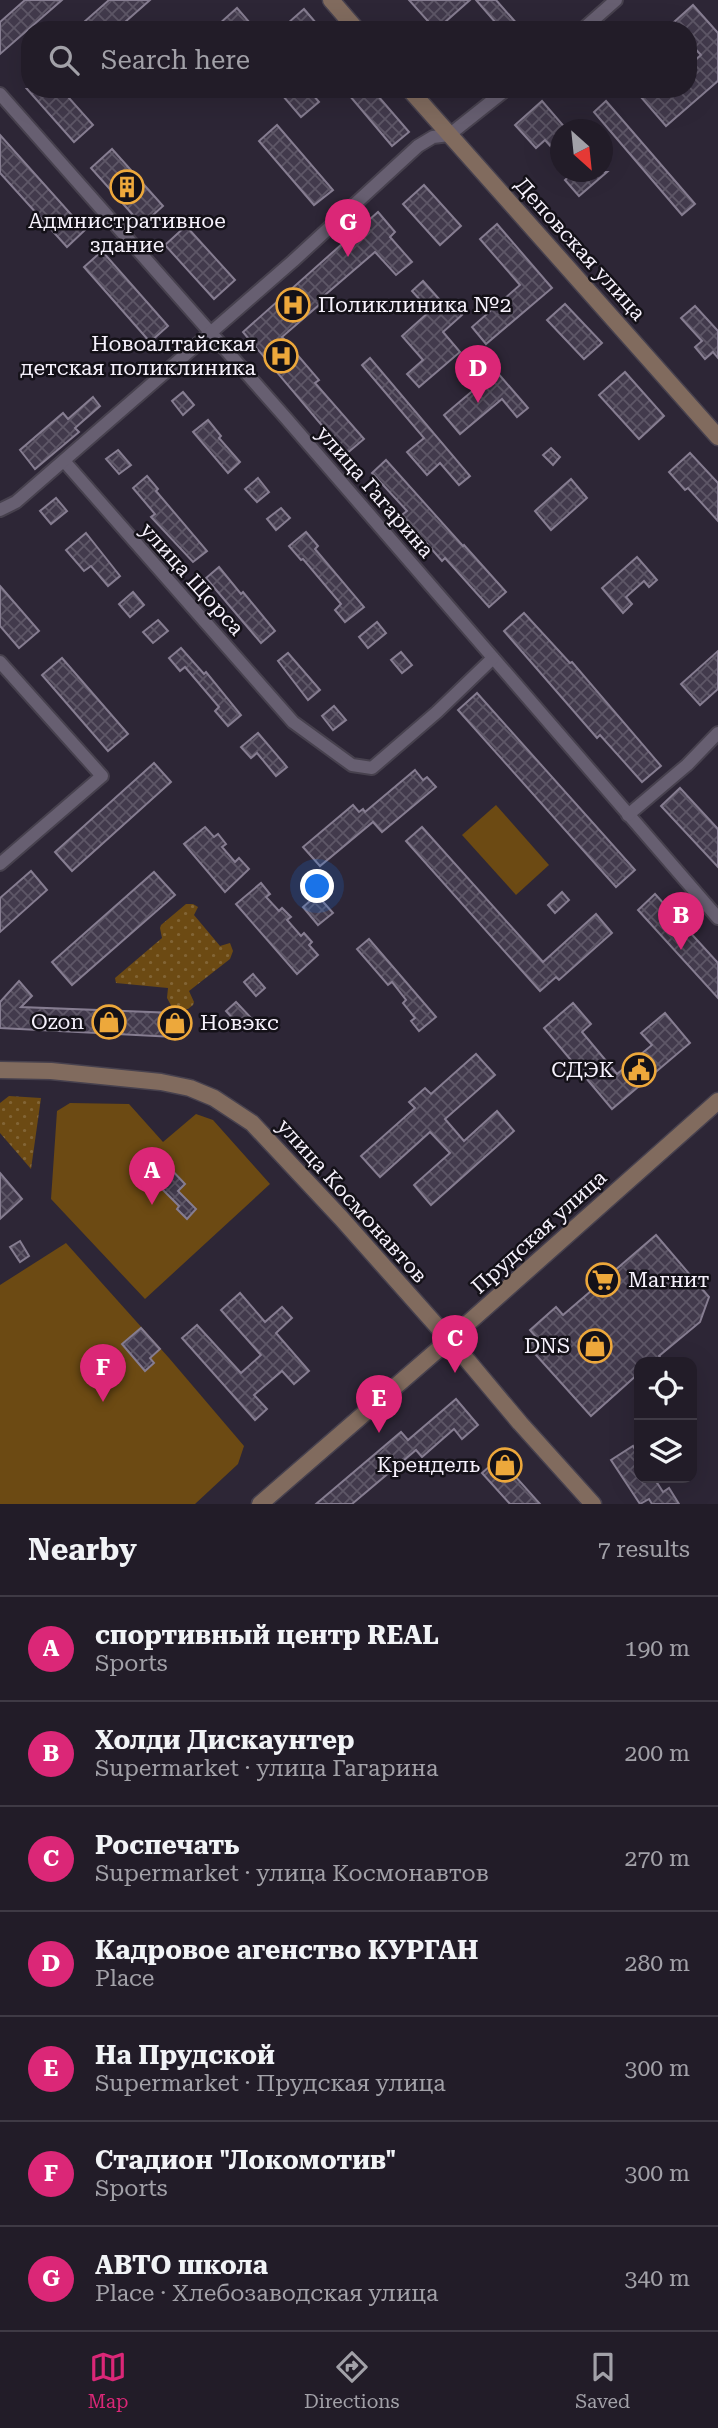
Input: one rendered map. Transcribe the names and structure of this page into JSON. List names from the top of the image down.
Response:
{
  "streets": {
    "street": [
      "Деповская улица",
      "улица Гагарина",
      "улица Щорса",
      "улица Космонавтов",
      "Прудская улица"
    ]
  },
  "crossings": [
    ["улица Гагарина", "улица Щорса"],
    ["улица Космонавтов", "Прудская улица"]
  ],
  "places": {
    "building": ["Адмнистративное здание"],
    "hospital": ["Поликлиника №2", "Новоалтайская детская поликлиника"],
    "shop": [
      "Ozon",
      "Новэкс",
      "DNS",
      "Крендель"
    ],
    "public building": ["СДЭК"],
    "supermarket": ["Магнит"]
  },
  "north": "bottom right",
  "page": {
    "search": "Search here",
    "pins": [
      "G",
      "D",
      "B",
      "A",
      "C",
      "F",
      "E"
    ],
    "heading": ["Nearby", "7 results"],
    "list": [
      {
        "mark": "A",
        "name": "спортивный центр REAL",
        "note": "Sports",
        "value": "190 m"
      },
      {
        "mark": "B",
        "name": "Холди Дискаунтер",
        "note": "Supermarket · улица Гагарина",
        "value": "200 m"
      },
      {
        "mark": "C",
        "name": "Роспечать",
        "note": "Supermarket · улица Космонавтов",
        "value": "270 m"
      },
      {
        "mark": "D",
        "name": "Кадровое агенство КУРГАН",
        "note": "Place",
        "value": "280 m"
      },
      {
        "mark": "E",
        "name": "На Прудской",
        "note": "Supermarket · Прудская улица",
        "value": "300 m"
      },
      {
        "mark": "F",
        "name": "Стадион \"Локомотив\"",
        "note": "Sports",
        "value": "300 m"
      },
      {
        "mark": "G",
        "name": "АВТО школа",
        "note": "Place · Хлебозаводская улица",
        "value": "340 m"
      }
    ],
    "nav": ["Map", "Directions", "Saved"]
  }
}
